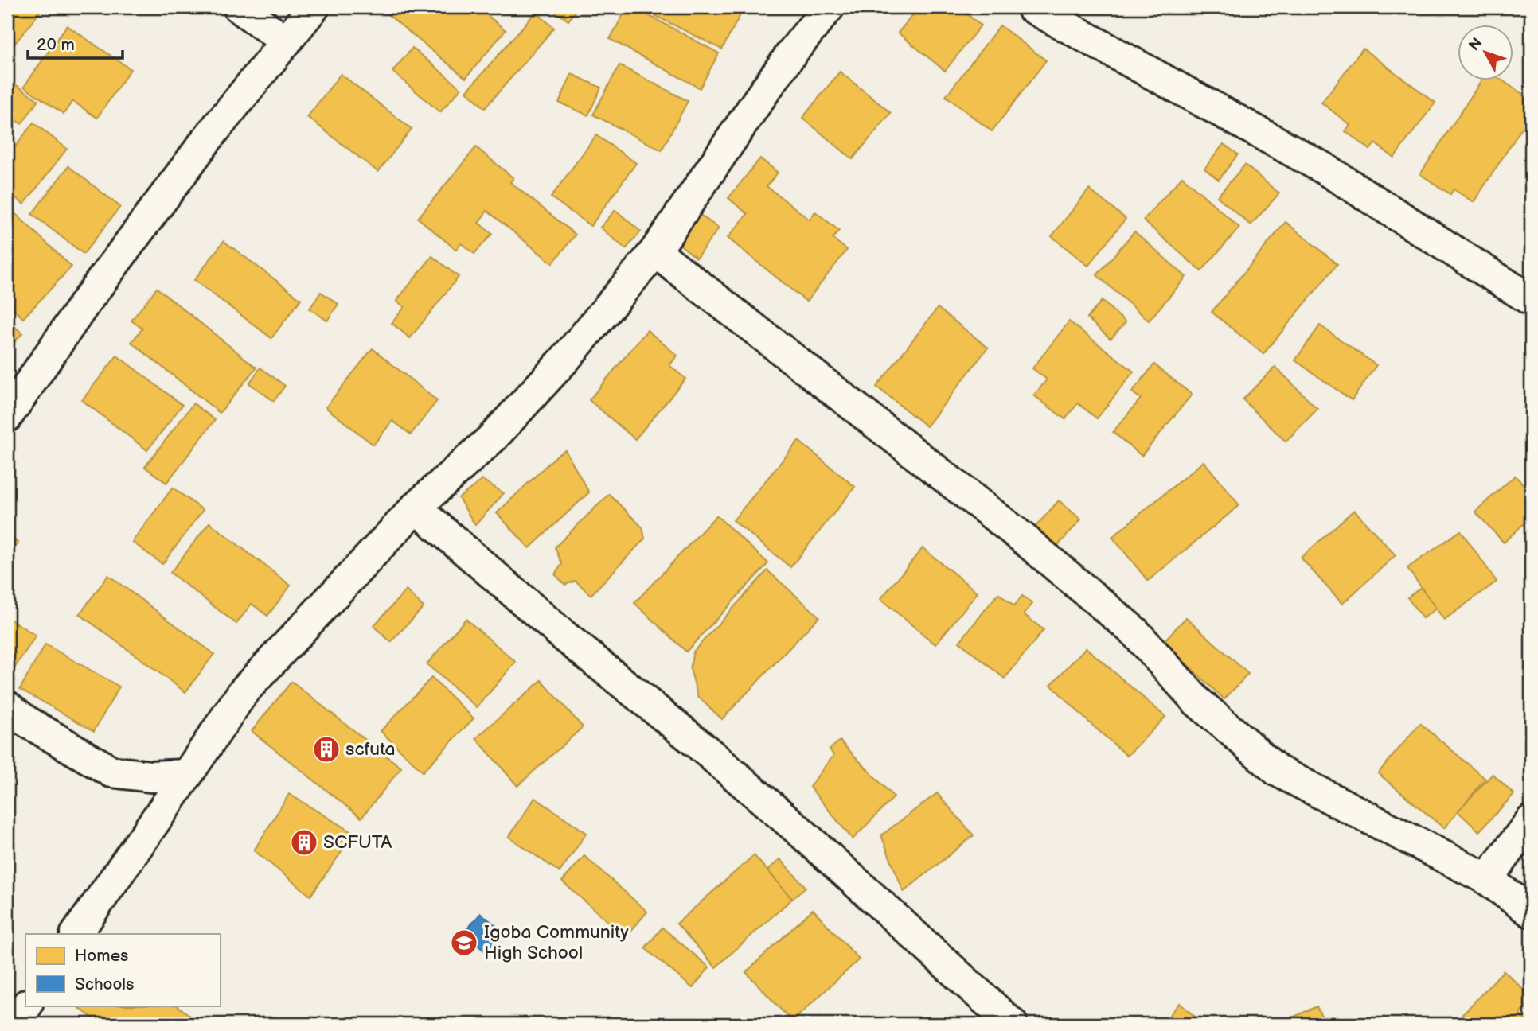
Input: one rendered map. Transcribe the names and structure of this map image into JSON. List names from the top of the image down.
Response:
{
  "places": {
    "building": ["scfuta", "SCFUTA"],
    "school or university": ["Igoba Community High School"]
  },
  "legend": ["Homes", "Schools"],
  "scale_bar": "20 m",
  "north": "top left"
}
